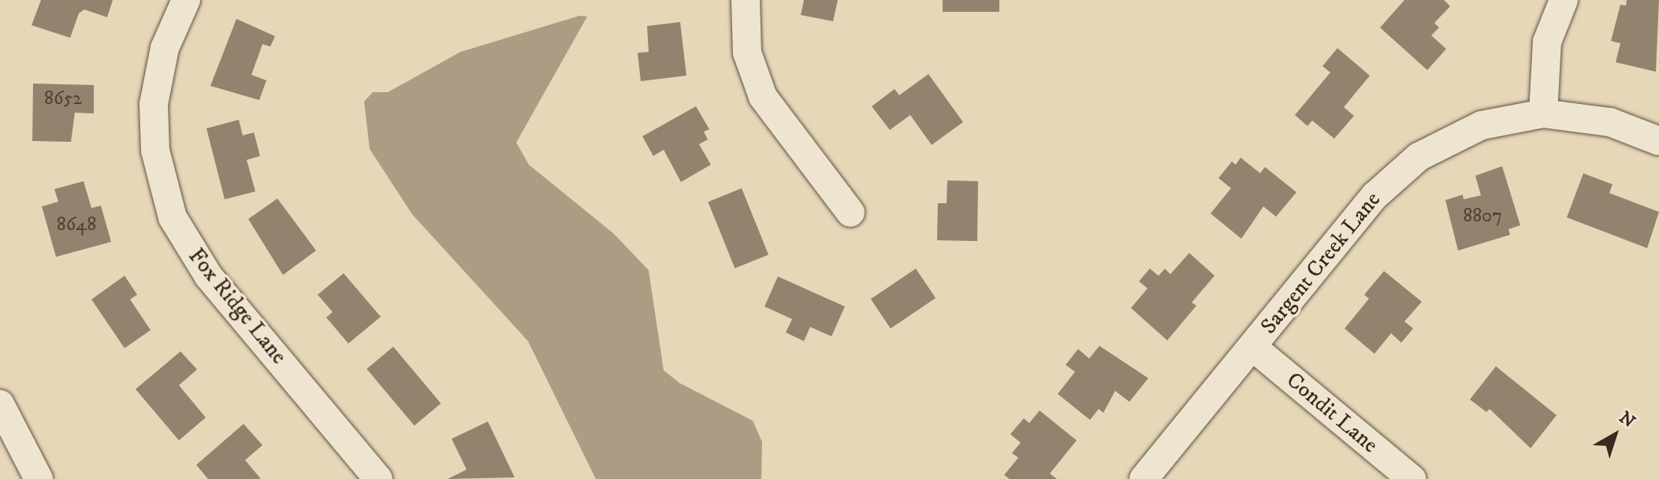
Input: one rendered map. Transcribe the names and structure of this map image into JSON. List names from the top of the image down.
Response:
{
  "streets": {
    "street": ["Sargent Creek Lane", "Fox Ridge Lane", "Condit Lane"]
  },
  "crossings": [
    ["Sargent Creek Lane", "Condit Lane"]
  ],
  "house_numbers": ["8652", "8807", "8648"],
  "north": "top right"
}
